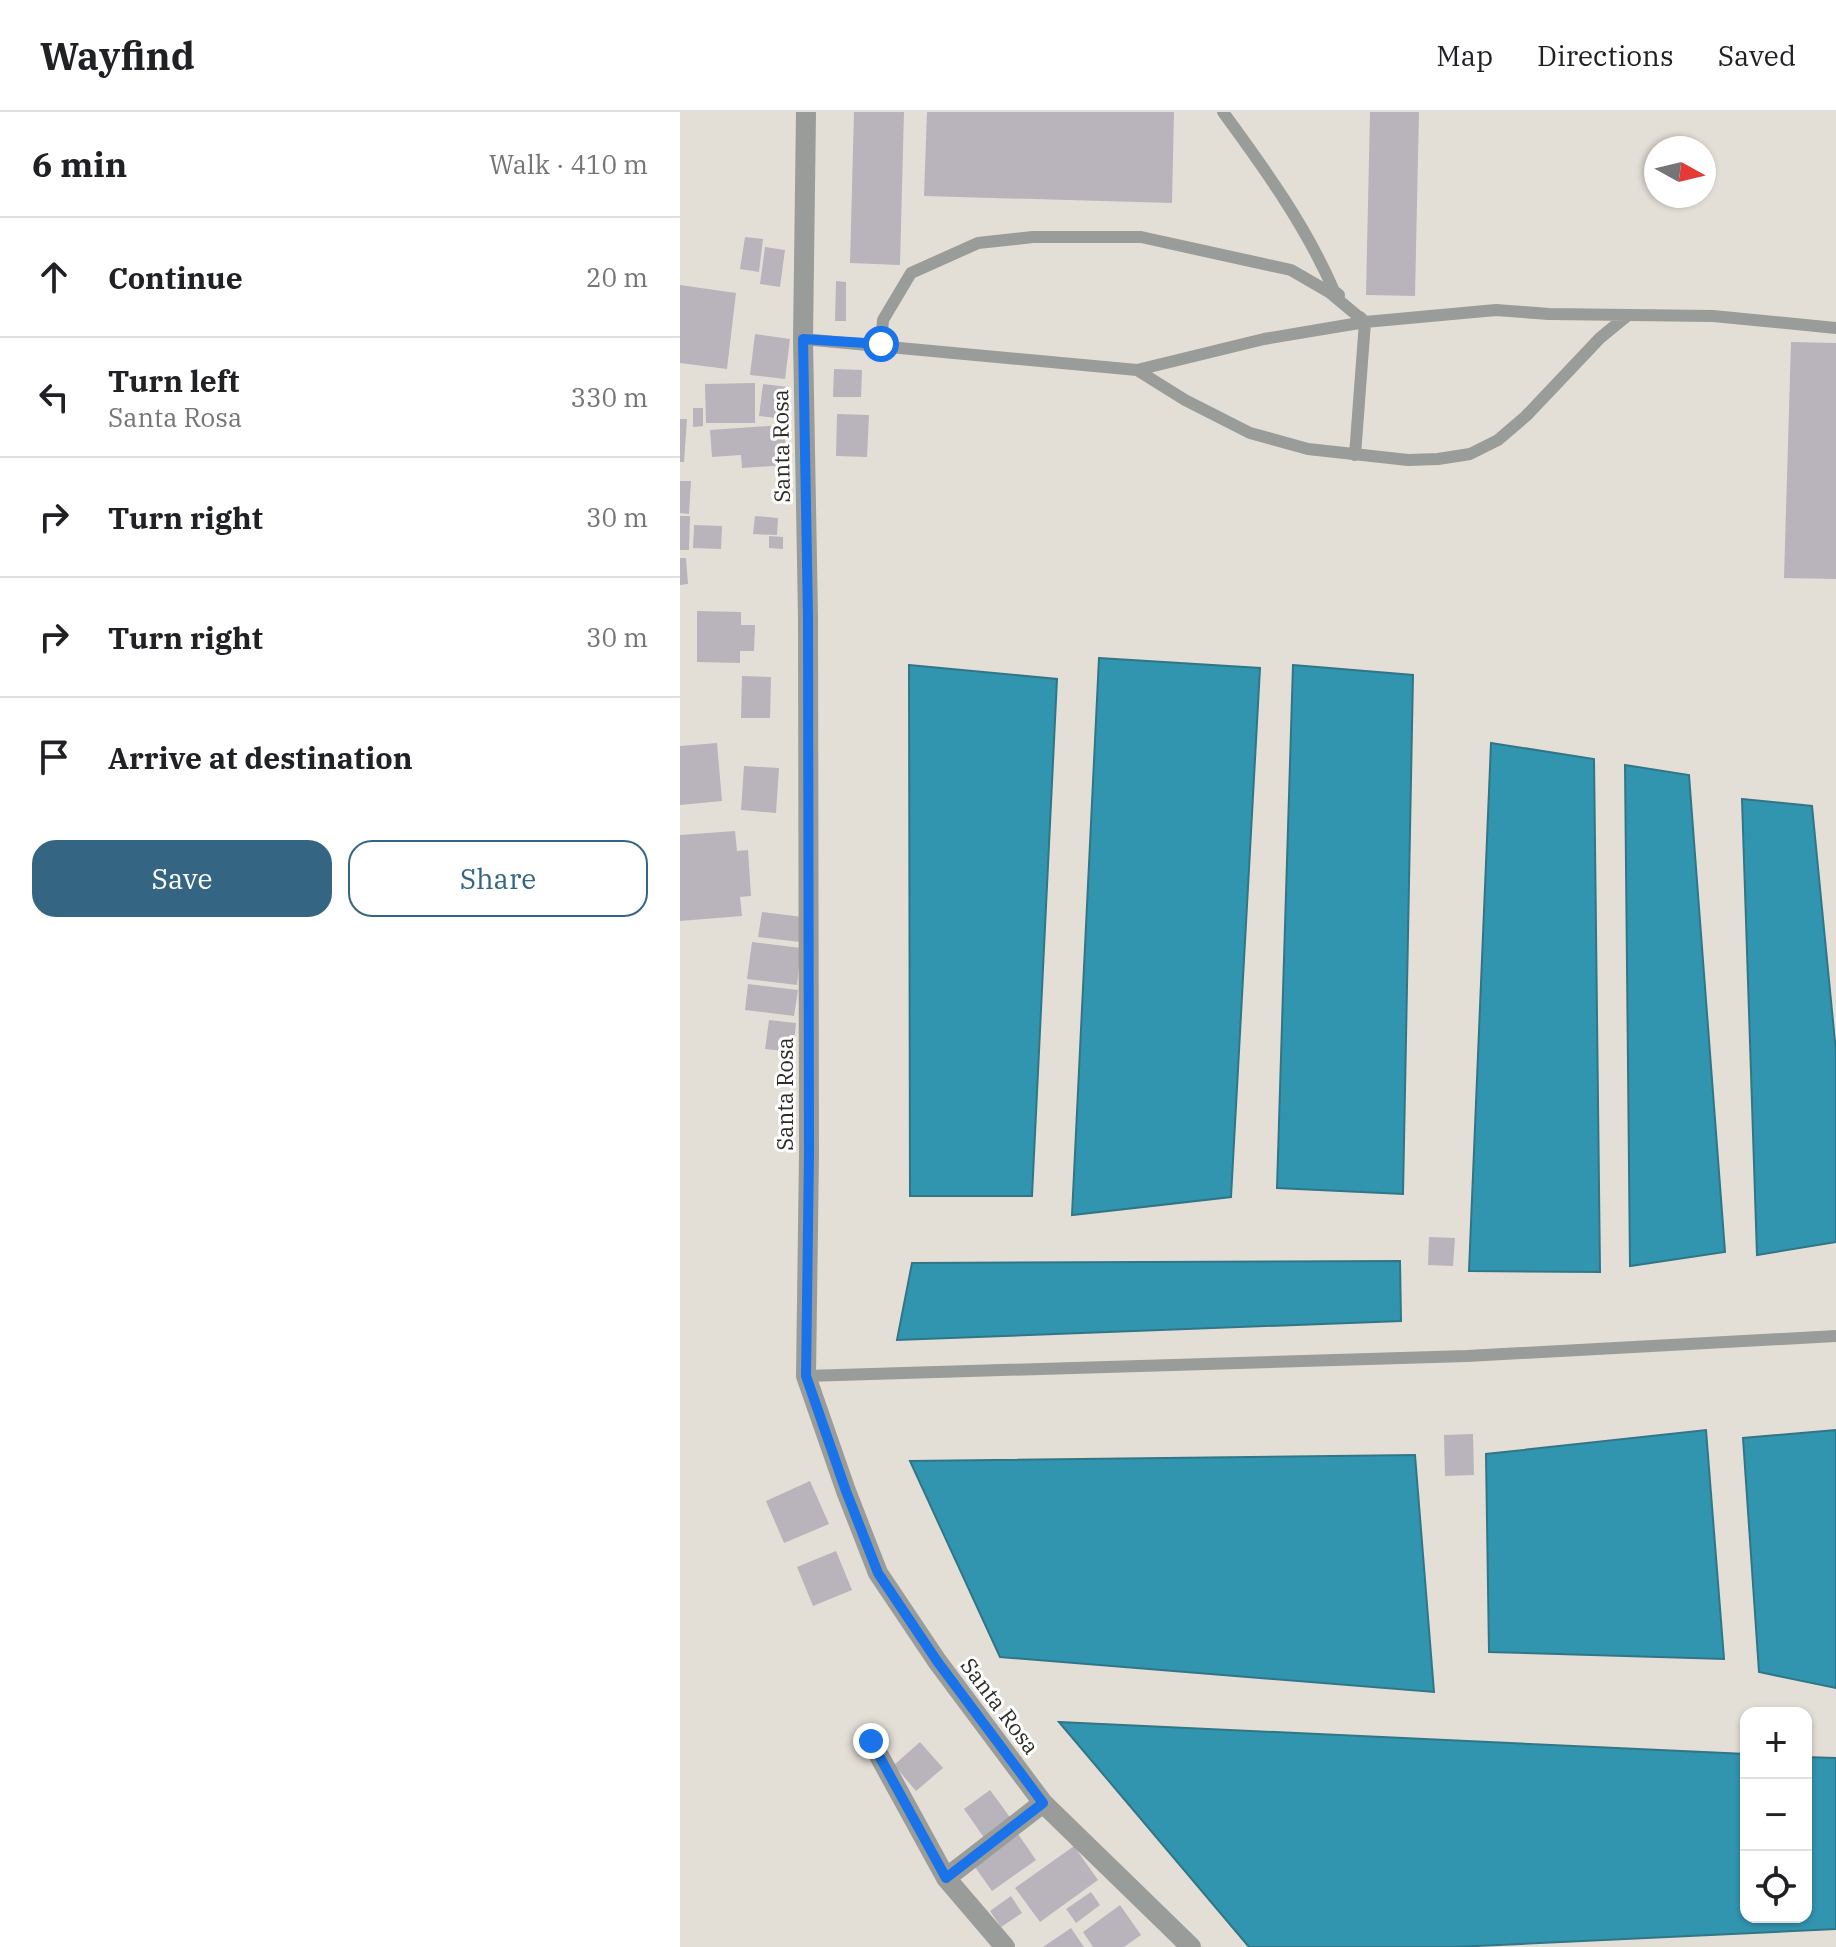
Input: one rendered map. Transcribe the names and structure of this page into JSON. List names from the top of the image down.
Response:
{
  "streets": {
    "street": ["Santa Rosa"]
  },
  "north": "right",
  "page": {
    "header": "Wayfind",
    "nav": ["Map", "Directions", "Saved"],
    "heading": ["6 min", "Walk · 410 m"],
    "list": [
      ["Continue", "20 m"],
      ["Turn left", "Santa Rosa", "330 m"],
      ["Turn right", "30 m"],
      ["Turn right", "30 m"],
      "Arrive at destination"
    ],
    "buttons": ["Save", "Share"],
    "map_buttons": ["+", "−"]
  }
}
